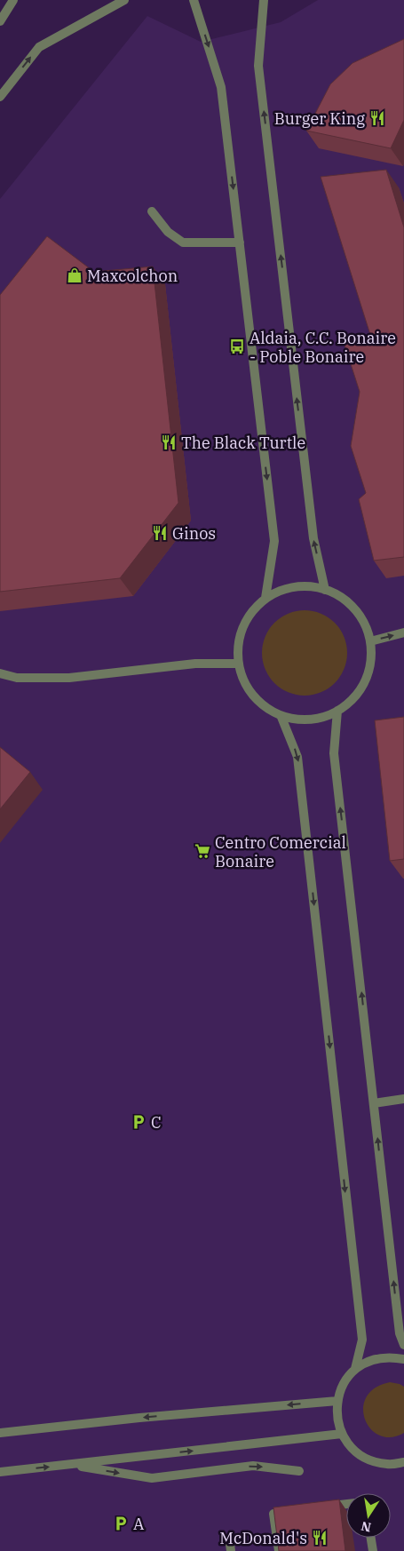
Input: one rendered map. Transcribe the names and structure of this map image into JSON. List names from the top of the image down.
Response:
{
  "places": {
    "restaurant": [
      "Burger King",
      "The Black Turtle",
      "Ginos",
      "McDonald's"
    ],
    "shop": ["Maxcolchon"],
    "bus stop": ["Aldaia, C.C. Bonaire - Poble Bonaire"],
    "supermarket": ["Centro Comercial Bonaire"],
    "parking": ["C", "A"]
  },
  "north": "bottom"
}
